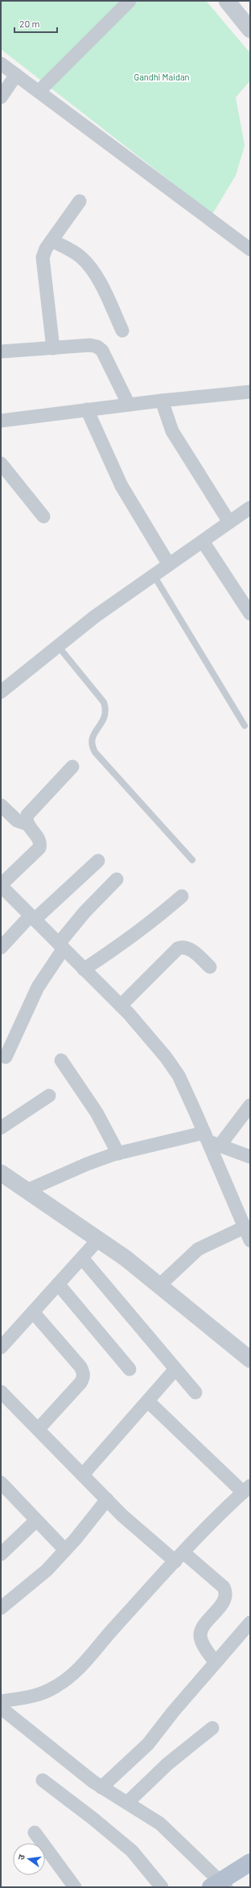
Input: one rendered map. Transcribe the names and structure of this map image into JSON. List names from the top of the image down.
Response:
{
  "parks": ["Gandhi Maidan"],
  "scale_bar": "20 m",
  "north": "left"
}
